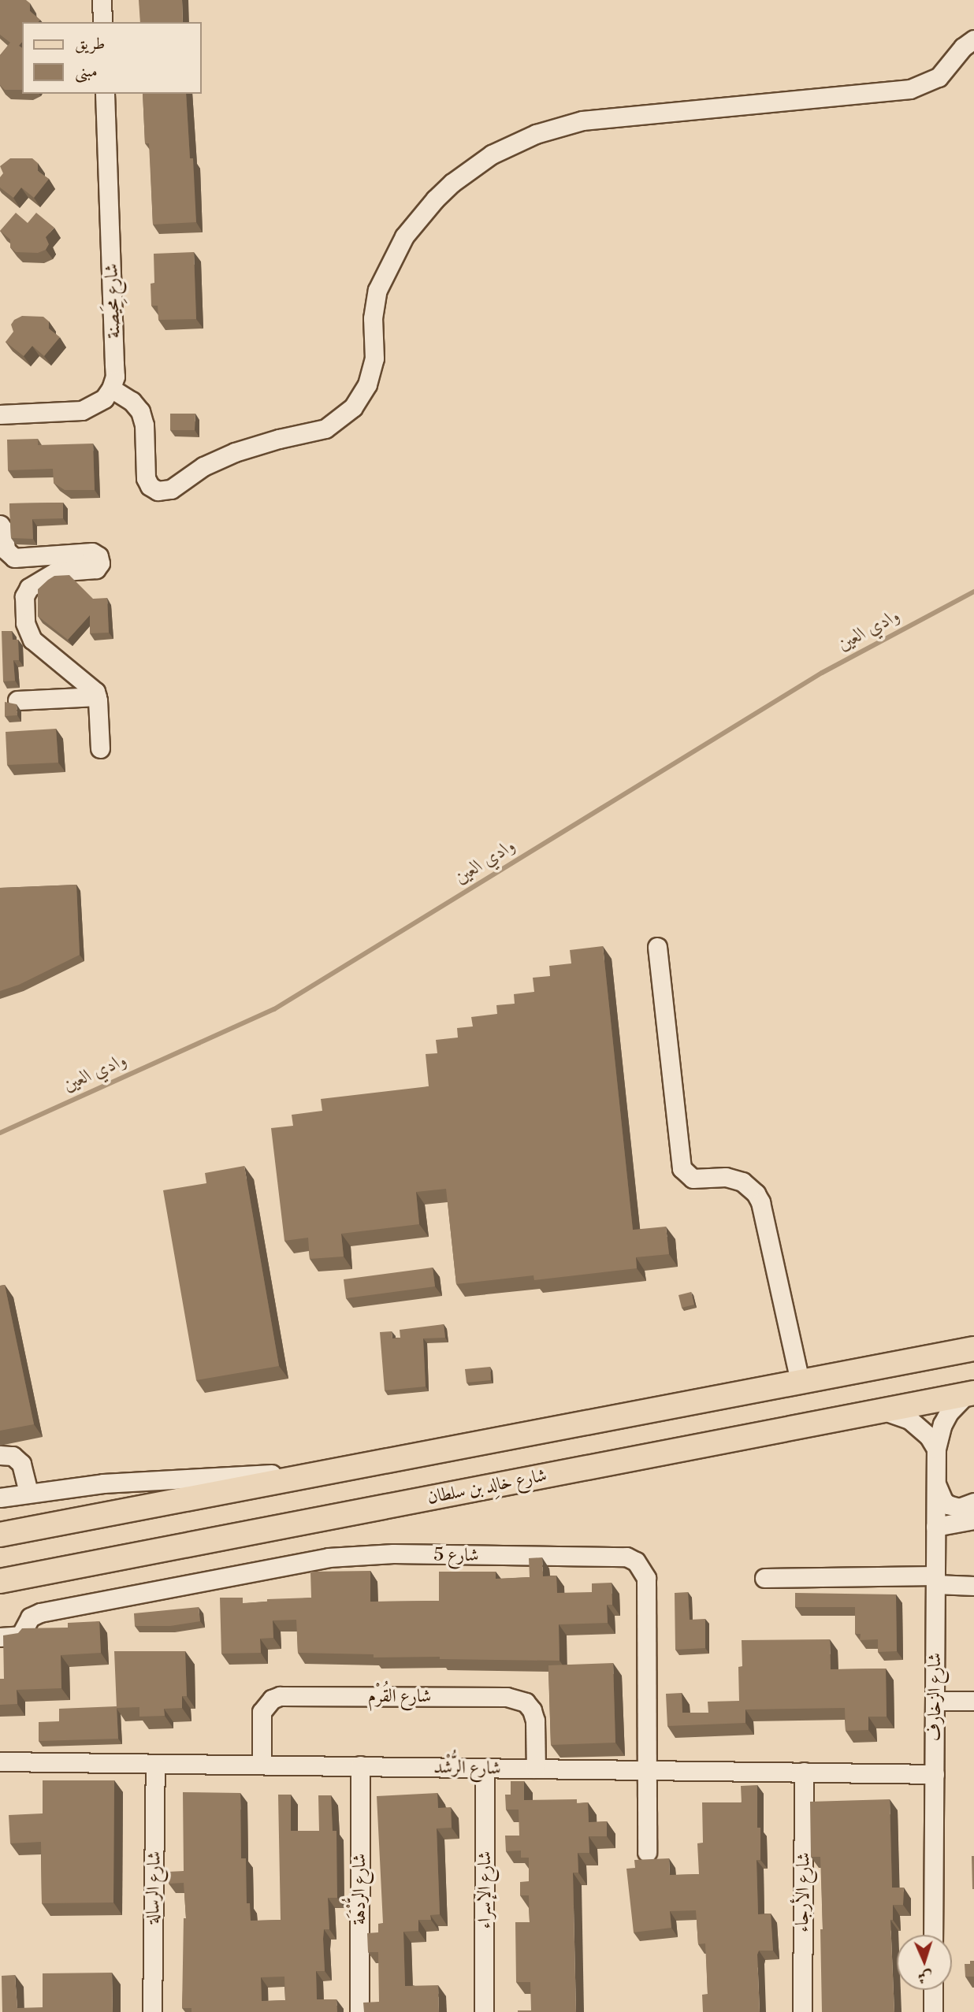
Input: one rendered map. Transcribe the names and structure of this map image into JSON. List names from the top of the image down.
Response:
{
  "streets": {
    "main road": ["شارع خالِد بن سلطان"],
    "street": [
      "شارع مِحَيصنة",
      "شارع 5",
      "شارع القُرْم",
      "شارع الزخارف",
      "شارع الرُّشْد",
      "شارع الرسالة",
      "شارع الرُّدْهَة",
      "شارع الإسراء",
      "شارع الأرجاء"
    ]
  },
  "crossings": [
    ["شارع خالِد بن سلطان", "شارع الزخارف"],
    ["شارع 5", "شارع الرُّشْد"],
    ["شارع القُرْم", "شارع الرُّشْد"],
    ["شارع الزخارف", "شارع الرُّشْد"],
    ["شارع الرُّشْد", "شارع الرسالة"],
    ["شارع الرُّشْد", "شارع الرُّدْهَة"],
    ["شارع الرُّشْد", "شارع الإسراء"],
    ["شارع الرُّشْد", "شارع الأرجاء"]
  ],
  "water": ["وادي العين"],
  "legend": ["طريق", "مبنى"],
  "north": "bottom"
}
